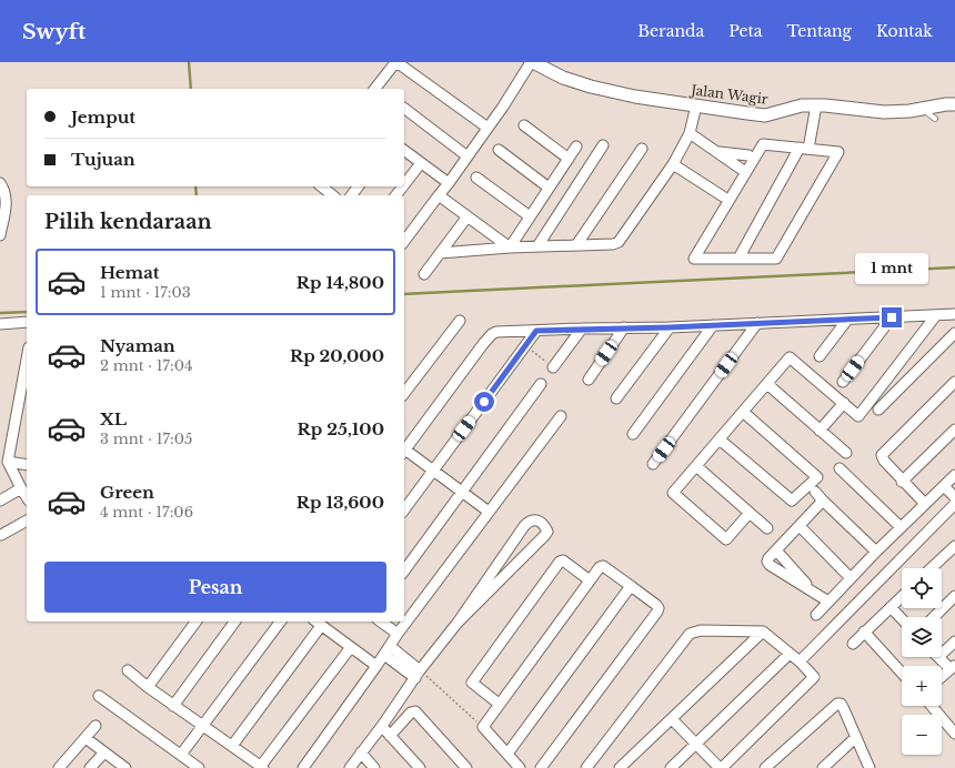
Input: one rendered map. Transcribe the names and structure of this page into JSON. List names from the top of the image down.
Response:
{
  "streets": {
    "street": ["Jalan Wagir"]
  },
  "page": {
    "header": "Swyft",
    "nav": [
      "Beranda",
      "Peta",
      "Tentang",
      "Kontak"
    ],
    "banner": ["Jemput", "Tujuan"],
    "heading": "Pilih kendaraan",
    "list": [
      {
        "name": "Hemat",
        "note": "1 mnt · 17:03",
        "value": "Rp 14,800"
      },
      {
        "name": "Nyaman",
        "note": "2 mnt · 17:04",
        "value": "Rp 20,000"
      },
      {
        "name": "XL",
        "note": "3 mnt · 17:05",
        "value": "Rp 25,100"
      },
      {
        "name": "Green",
        "note": "4 mnt · 17:06",
        "value": "Rp 13,600"
      }
    ],
    "bubble": "1 mnt",
    "buttons": "Pesan",
    "map_buttons": ["+", "−"]
  }
}
